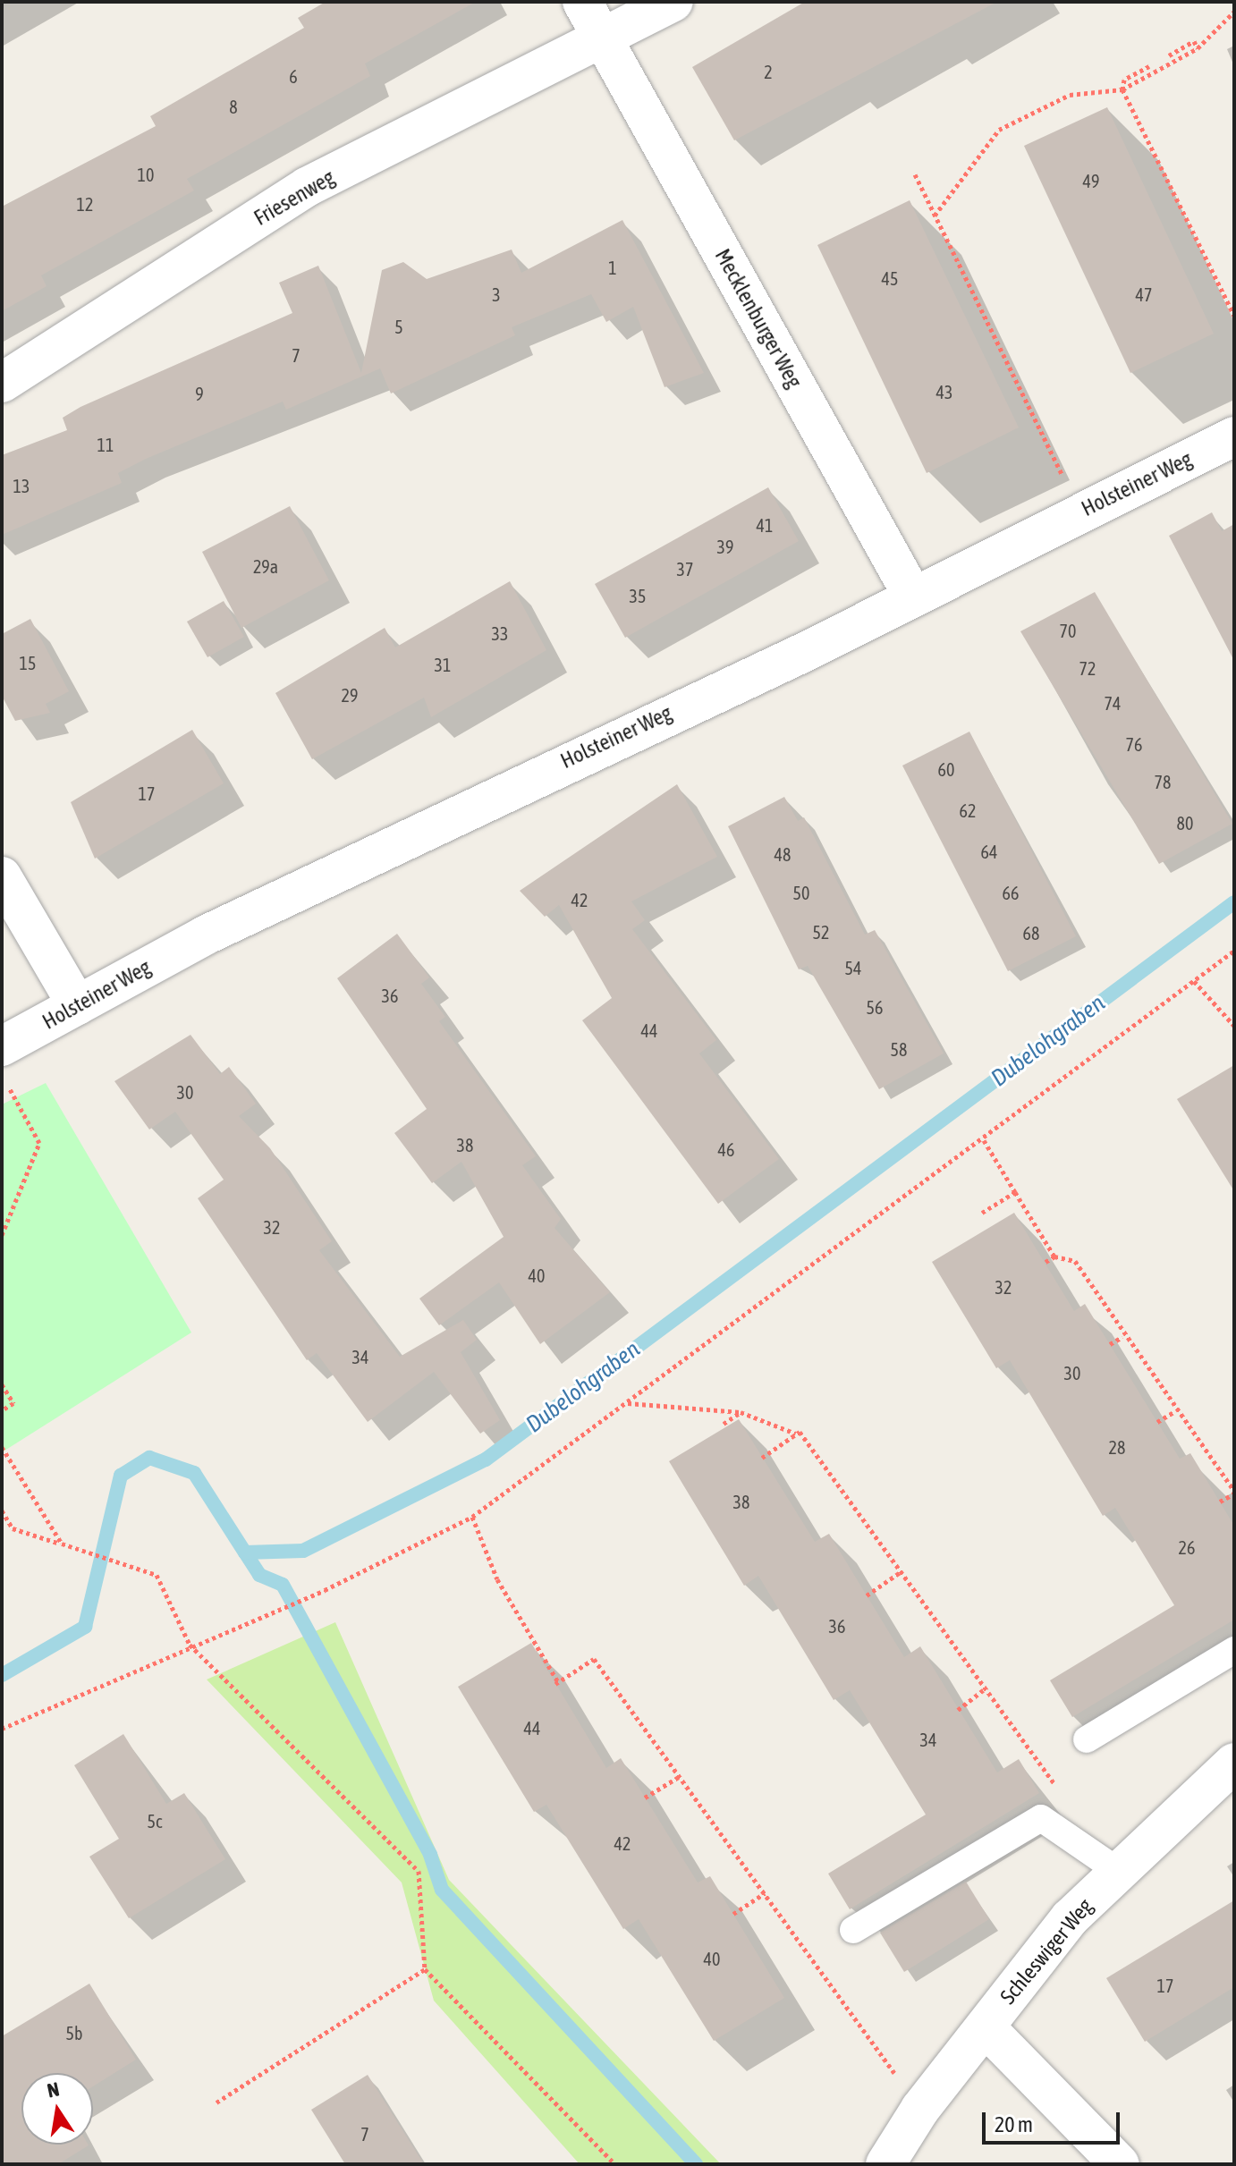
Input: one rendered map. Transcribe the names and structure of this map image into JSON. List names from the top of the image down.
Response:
{
  "streets": {
    "street": [
      "Friesenweg",
      "Mecklenburger Weg",
      "Holsteiner Weg",
      "Schleswiger Weg"
    ]
  },
  "crossings": [
    ["Friesenweg", "Mecklenburger Weg"],
    ["Mecklenburger Weg", "Holsteiner Weg"]
  ],
  "water": ["Dubelohgraben"],
  "house_numbers": [
    "2",
    "6",
    "8",
    "10",
    "49",
    "12",
    "1",
    "45",
    "3",
    "47",
    "5",
    "7",
    "43",
    "9",
    "11",
    "13",
    "41",
    "39",
    "29a",
    "37",
    "35",
    "70",
    "33",
    "15",
    "31",
    "72",
    "29",
    "74",
    "76",
    "60",
    "78",
    "17",
    "62",
    "80",
    "64",
    "48",
    "50",
    "66",
    "42",
    "52",
    "68",
    "54",
    "36",
    "56",
    "44",
    "58",
    "30",
    "38",
    "46",
    "32",
    "40",
    "32",
    "34",
    "30",
    "28",
    "38",
    "26",
    "36",
    "44",
    "34",
    "5c",
    "42",
    "40",
    "17",
    "5b",
    "7"
  ],
  "scale_bar": "20 m",
  "north": "top"
}
